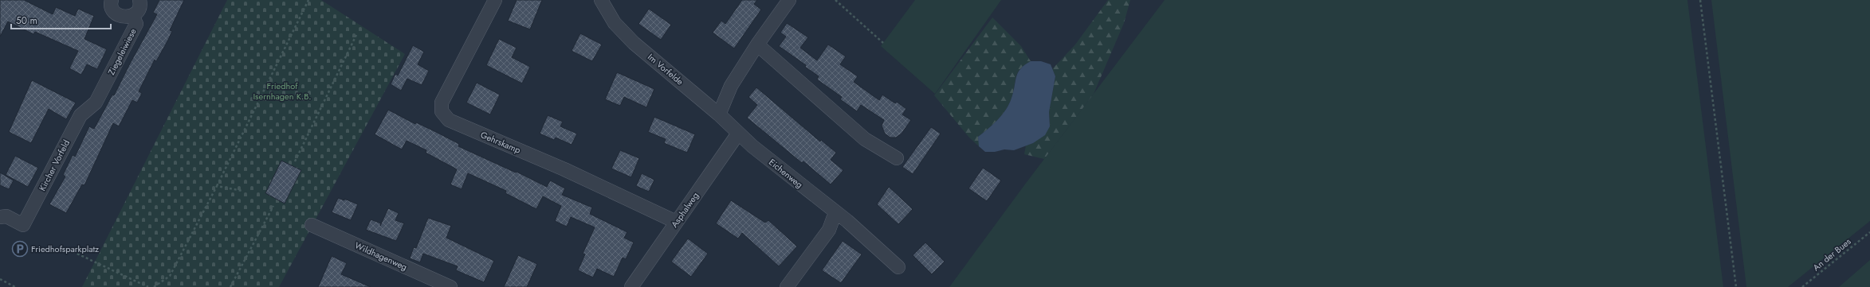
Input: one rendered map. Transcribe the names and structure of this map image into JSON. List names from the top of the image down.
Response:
{
  "streets": {
    "street": [
      "Ziegeleiwiese",
      "Im Vorfelde",
      "Gehrskamp",
      "Kircher Vorfeld",
      "Eichenweg",
      "Asphalweg",
      "Wildhagenweg"
    ],
    "path": ["An der Bues"]
  },
  "crossings": [
    ["Ziegeleiwiese", "Kircher Vorfeld"],
    ["Im Vorfelde", "Eichenweg"],
    ["Im Vorfelde", "Asphalweg"],
    ["Gehrskamp", "Asphalweg"],
    ["Eichenweg", "Asphalweg"]
  ],
  "parks": ["Friedhof Isernhagen K.B."],
  "places": {
    "parking": ["Friedhofsparkplatz"]
  },
  "scale_bar": "50 m"
}
